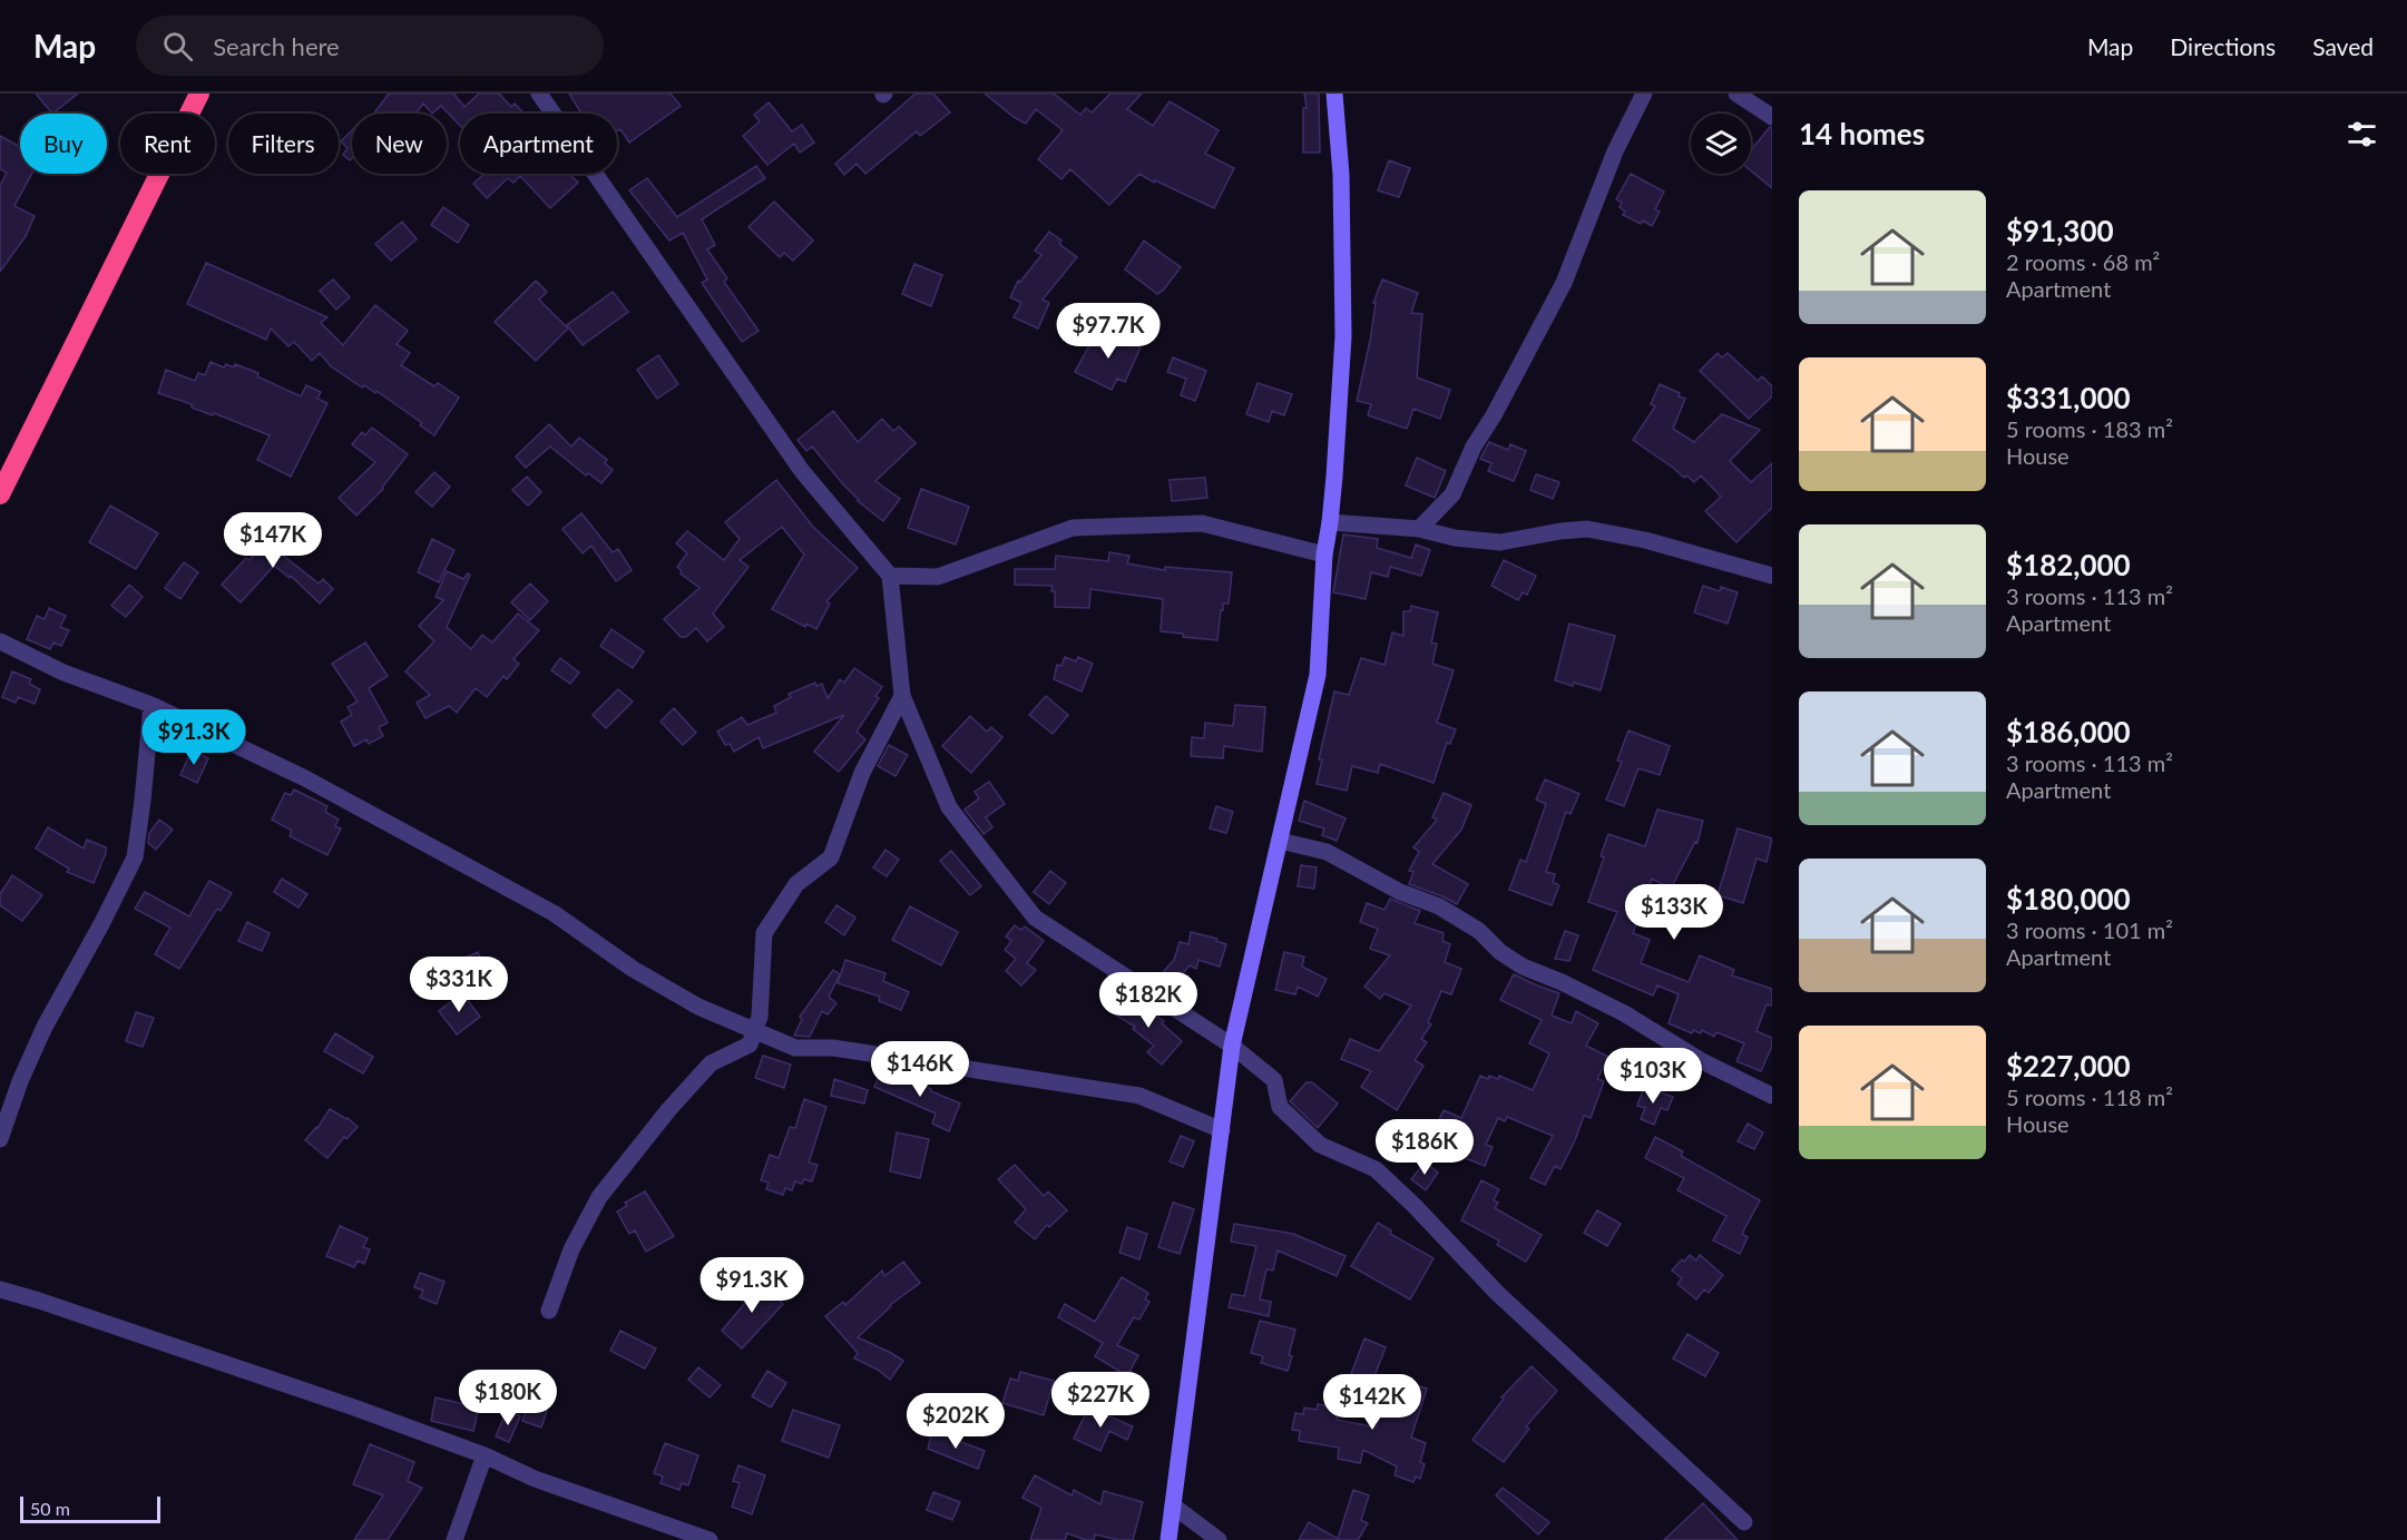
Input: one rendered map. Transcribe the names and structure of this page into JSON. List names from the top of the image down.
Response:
{
  "scale_bar": "50 m",
  "page": {
    "header": "Map",
    "search": "Search here",
    "nav": ["Map", "Directions", "Saved"],
    "heading": "14 homes",
    "chip": [
      "Buy",
      "Rent",
      "Filters",
      "New",
      "Apartment"
    ],
    "list": [
      {
        "name": "$91,300",
        "note": "2 rooms · 68 m² · Apartment"
      },
      {
        "name": "$331,000",
        "note": "5 rooms · 183 m² · House"
      },
      {
        "name": "$182,000",
        "note": "3 rooms · 113 m² · Apartment"
      },
      {
        "name": "$186,000",
        "note": "3 rooms · 113 m² · Apartment"
      },
      {
        "name": "$180,000",
        "note": "3 rooms · 101 m² · Apartment"
      },
      {
        "name": "$227,000",
        "note": "5 rooms · 118 m² · House"
      }
    ],
    "price": [
      "$97.7K",
      "$147K",
      "$91.3K",
      "$133K",
      "$331K",
      "$182K",
      "$146K",
      "$103K",
      "$186K",
      "$91.3K",
      "$180K",
      "$227K",
      "$142K",
      "$202K"
    ],
    "scale": "50 m"
  }
}
